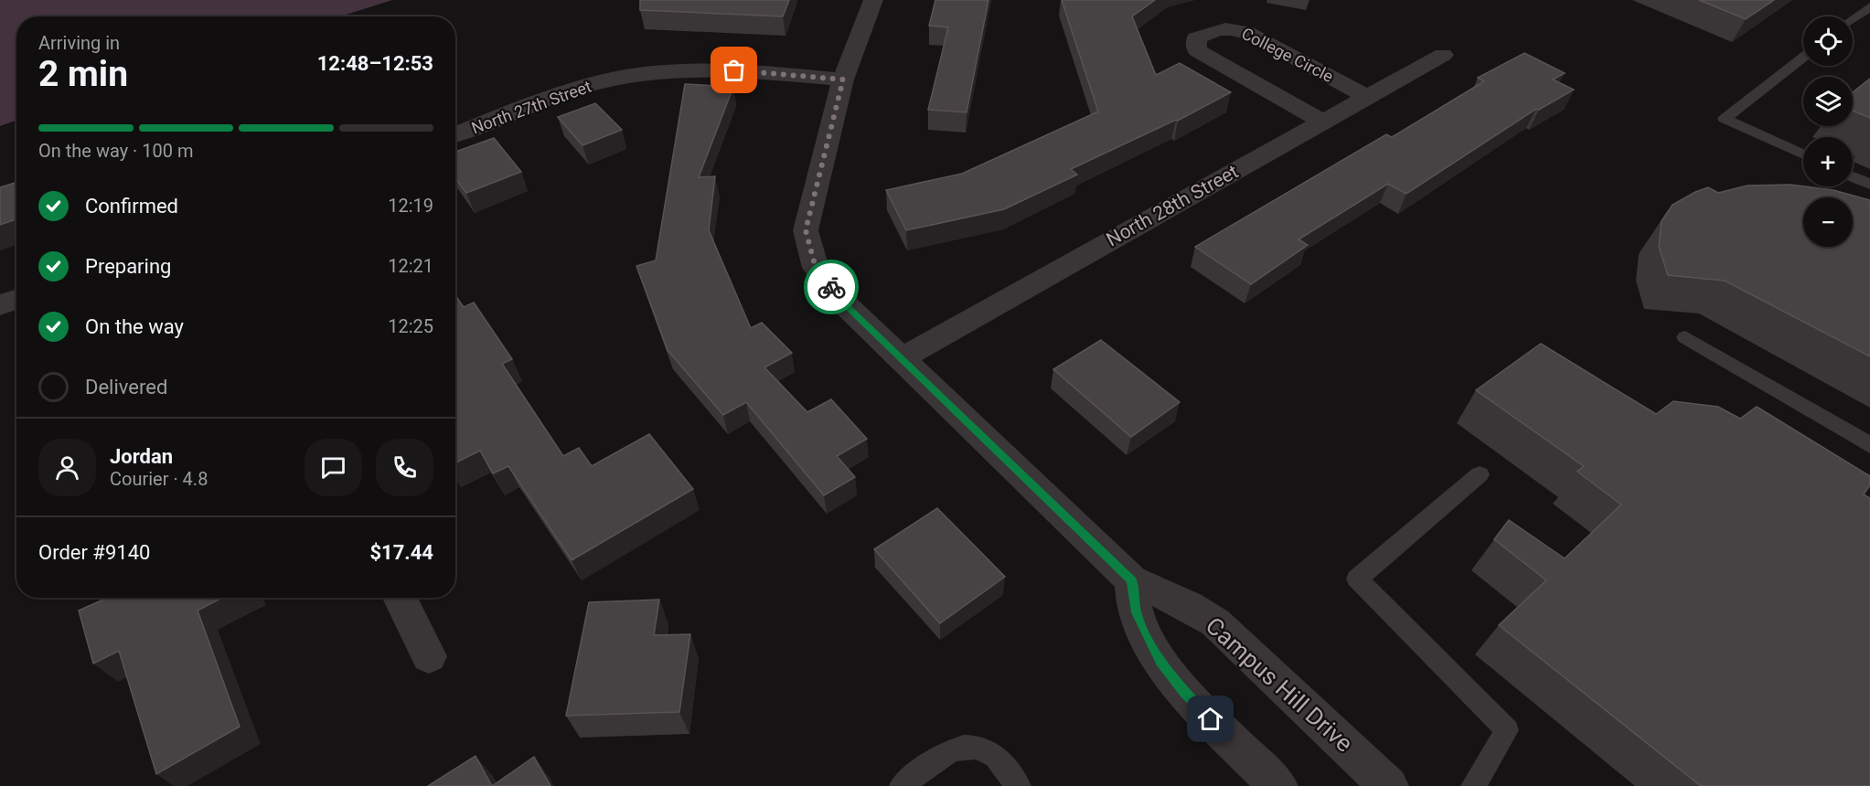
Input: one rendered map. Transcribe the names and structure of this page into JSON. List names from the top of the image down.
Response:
{
  "streets": {
    "street": [
      "College Circle",
      "North 27th Street",
      "North 28th Street",
      "Campus Hill Drive"
    ]
  },
  "crossings": [
    ["College Circle", "North 28th Street"],
    ["North 27th Street", "Campus Hill Drive"],
    ["North 28th Street", "Campus Hill Drive"]
  ],
  "page": {
    "map_buttons": ["+", "−"],
    "heading": ["2 min", "Arriving in", "12:48–12:53"],
    "panel": [
      "Jordan",
      "Courier · 4.8",
      "Order #9140",
      "$17.44"
    ],
    "bar": "On the way · 100 m",
    "list": [
      ["Confirmed", "12:19"],
      ["Preparing", "12:21"],
      ["On the way", "12:25"],
      "Delivered"
    ]
  }
}
